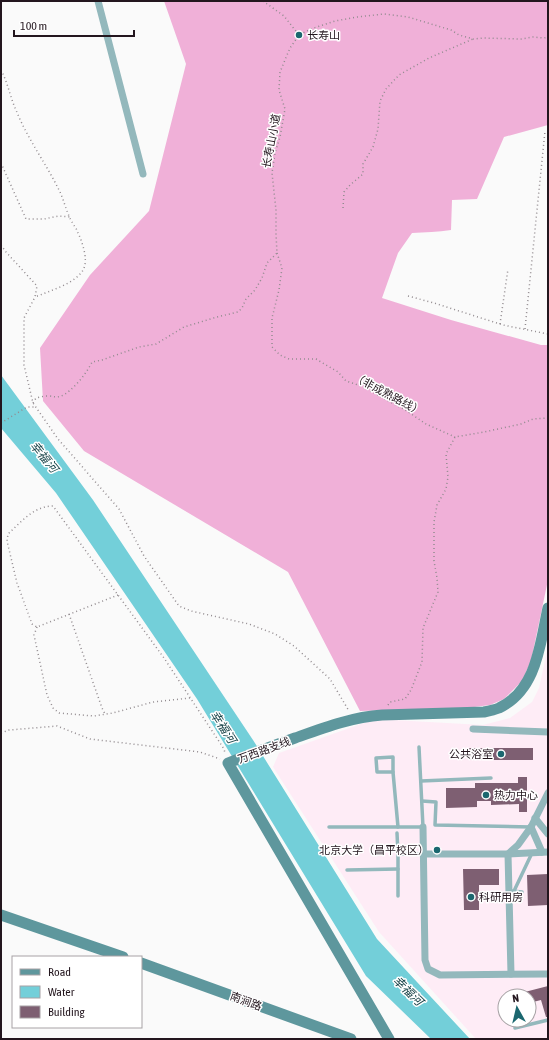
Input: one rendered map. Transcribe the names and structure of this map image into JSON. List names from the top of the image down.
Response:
{
  "streets": {
    "street": ["万西路支线", "南涧路"],
    "path": ["长寿山小道", "（非成熟路线）"]
  },
  "crossings": [
    ["长寿山小道", "（非成熟路线）"]
  ],
  "water": ["幸福河"],
  "places": [
    "长寿山",
    "公共浴室",
    "热力中心",
    "北京大学（昌平校区）",
    "科研用房"
  ],
  "legend": ["Road", "Water", "Building"],
  "scale_bar": "100 m",
  "north": "top"
}
